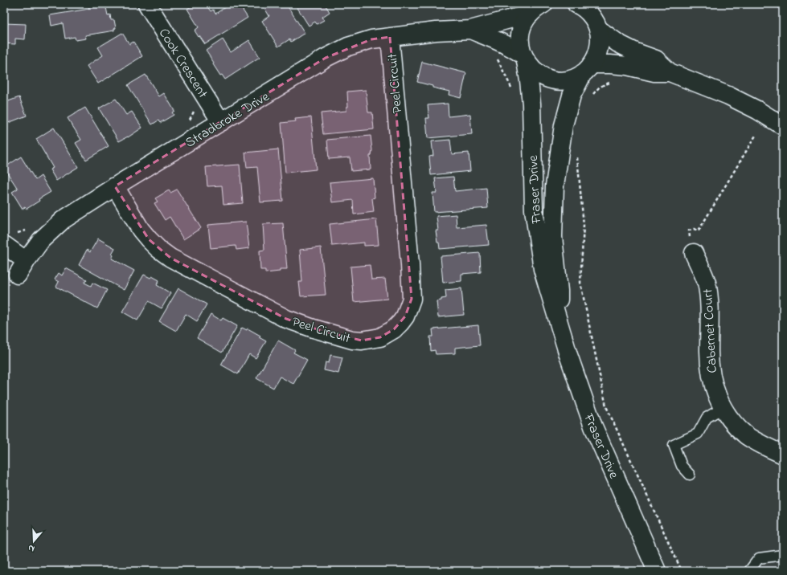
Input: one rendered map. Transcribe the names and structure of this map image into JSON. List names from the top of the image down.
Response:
{
  "streets": {
    "street": [
      "Cook Crescent",
      "Peel Circuit",
      "Stradbroke Drive",
      "Fraser Drive",
      "Cabernet Court"
    ]
  },
  "crossings": [
    ["Cook Crescent", "Stradbroke Drive"],
    ["Peel Circuit", "Stradbroke Drive"],
    ["Stradbroke Drive", "Fraser Drive"]
  ],
  "north": "bottom"
}
